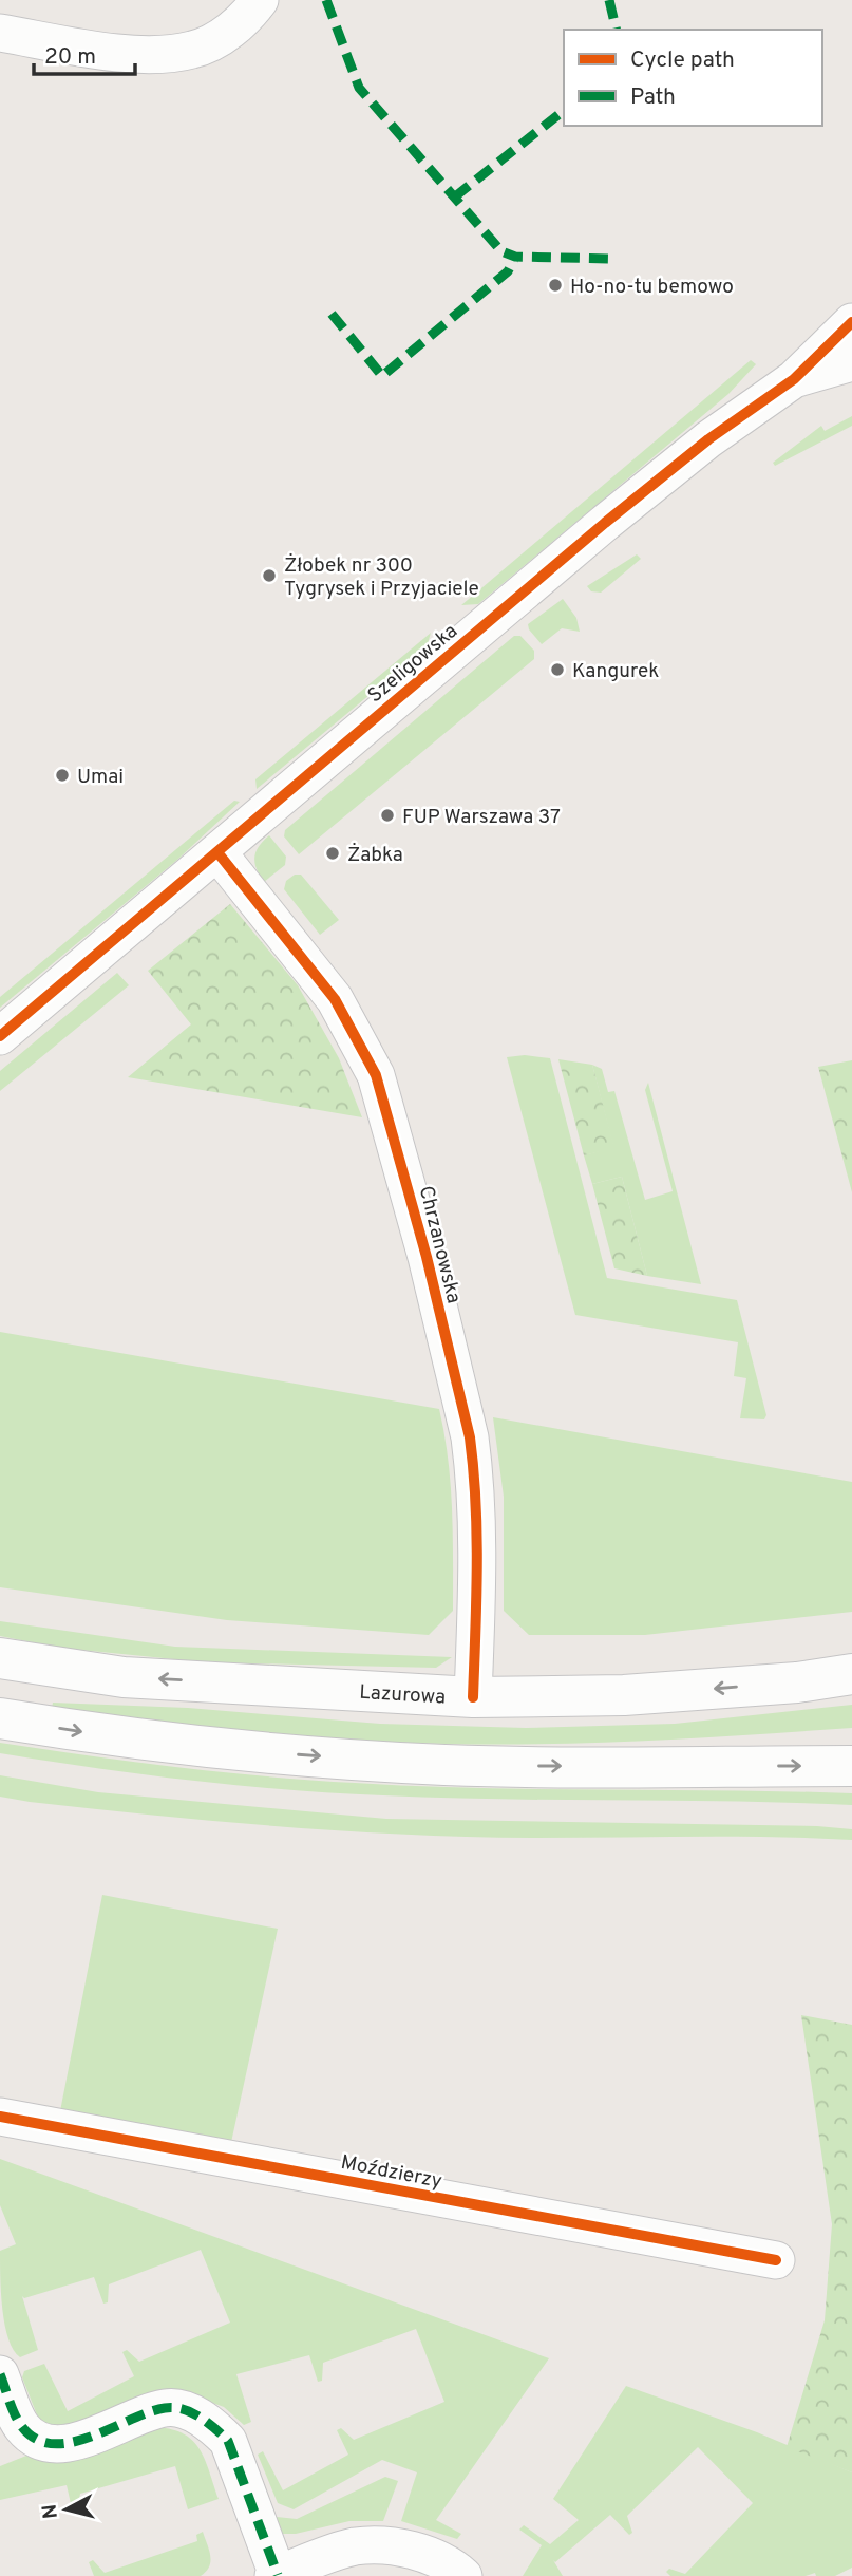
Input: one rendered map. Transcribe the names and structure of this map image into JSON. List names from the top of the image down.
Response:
{
  "streets": {
    "main road": ["Lazurowa"],
    "street": ["Szeligowska", "Chrzanowska", "Moździerzy"]
  },
  "crossings": [
    ["Szeligowska", "Chrzanowska"],
    ["Chrzanowska", "Lazurowa"]
  ],
  "places": [
    "Ho-no-tu bemowo",
    "Żłobek nr 300 Tygrysek i Przyjaciele",
    "Kangurek",
    "Umai",
    "FUP Warszawa 37",
    "Żabka"
  ],
  "legend": ["Cycle path", "Path"],
  "scale_bar": "20 m",
  "north": "left"
}
